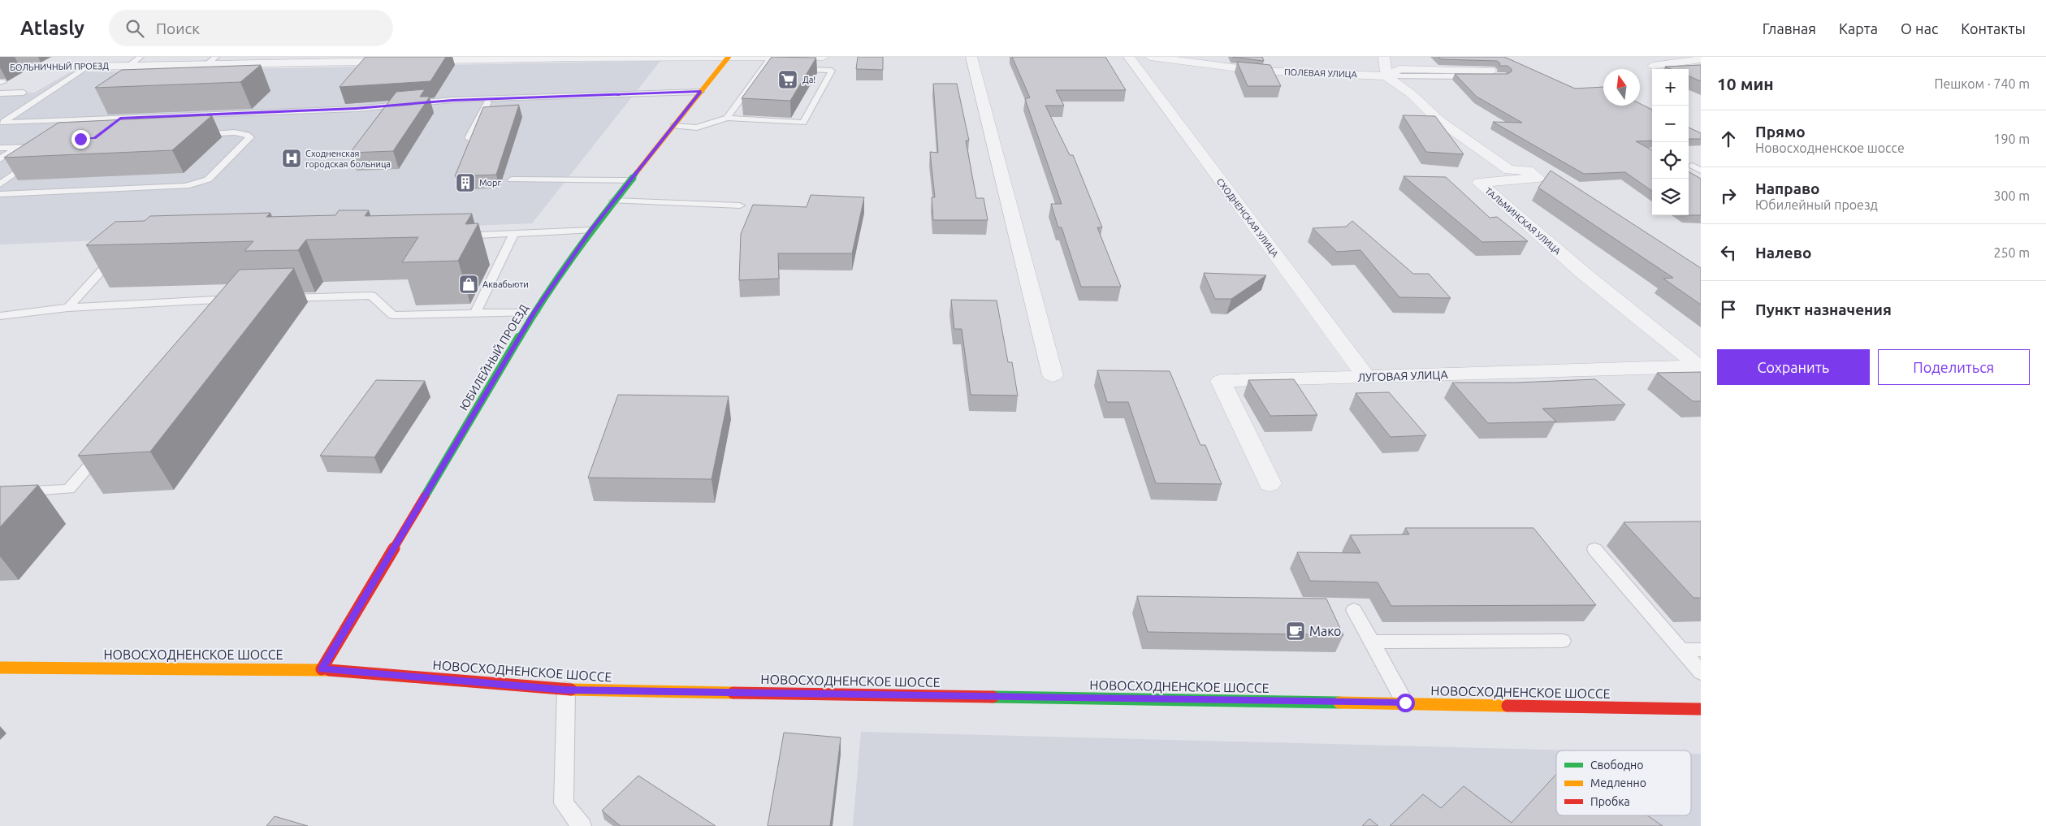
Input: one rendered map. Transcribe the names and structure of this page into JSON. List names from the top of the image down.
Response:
{
  "streets": {
    "main road": ["ЮБИЛЕЙНЫЙ ПРОЕЗД", "НОВОСХОДНЕНСКОЕ ШОССЕ"],
    "street": [
      "БОЛЬНИЧНЫЙ ПРОЕЗД",
      "ПОЛЕВАЯ УЛИЦА",
      "СХОДНЕНСКАЯ УЛИЦА",
      "ТАЛЬМИНСКАЯ УЛИЦА",
      "ЛУГОВАЯ УЛИЦА"
    ]
  },
  "crossings": [
    ["БОЛЬНИЧНЫЙ ПРОЕЗД", "ЮБИЛЕЙНЫЙ ПРОЕЗД"],
    ["ПОЛЕВАЯ УЛИЦА", "ТАЛЬМИНСКАЯ УЛИЦА"],
    ["СХОДНЕНСКАЯ УЛИЦА", "ЛУГОВАЯ УЛИЦА"],
    ["ТАЛЬМИНСКАЯ УЛИЦА", "ЛУГОВАЯ УЛИЦА"],
    ["ЮБИЛЕЙНЫЙ ПРОЕЗД", "НОВОСХОДНЕНСКОЕ ШОССЕ"]
  ],
  "places": {
    "supermarket": ["Да!"],
    "hospital": ["Сходненская городская больница"],
    "building": ["Морг"],
    "shop": ["Аквабьюти"],
    "cafe": ["Мако"]
  },
  "legend": ["Свободно", "Медленно", "Пробка"],
  "north": "top",
  "page": {
    "header": "Atlasly",
    "search": "Поиск",
    "nav": [
      "Главная",
      "Карта",
      "О нас",
      "Контакты"
    ],
    "heading": ["10 мин", "Пешком · 740 m"],
    "map_buttons": ["+", "−"],
    "list": [
      ["Прямо", "Новосходненское шоссе", "190 m"],
      ["Направо", "Юбилейный проезд", "300 m"],
      ["Налево", "250 m"],
      "Пункт назначения"
    ],
    "buttons": ["Сохранить", "Поделиться"]
  }
}
